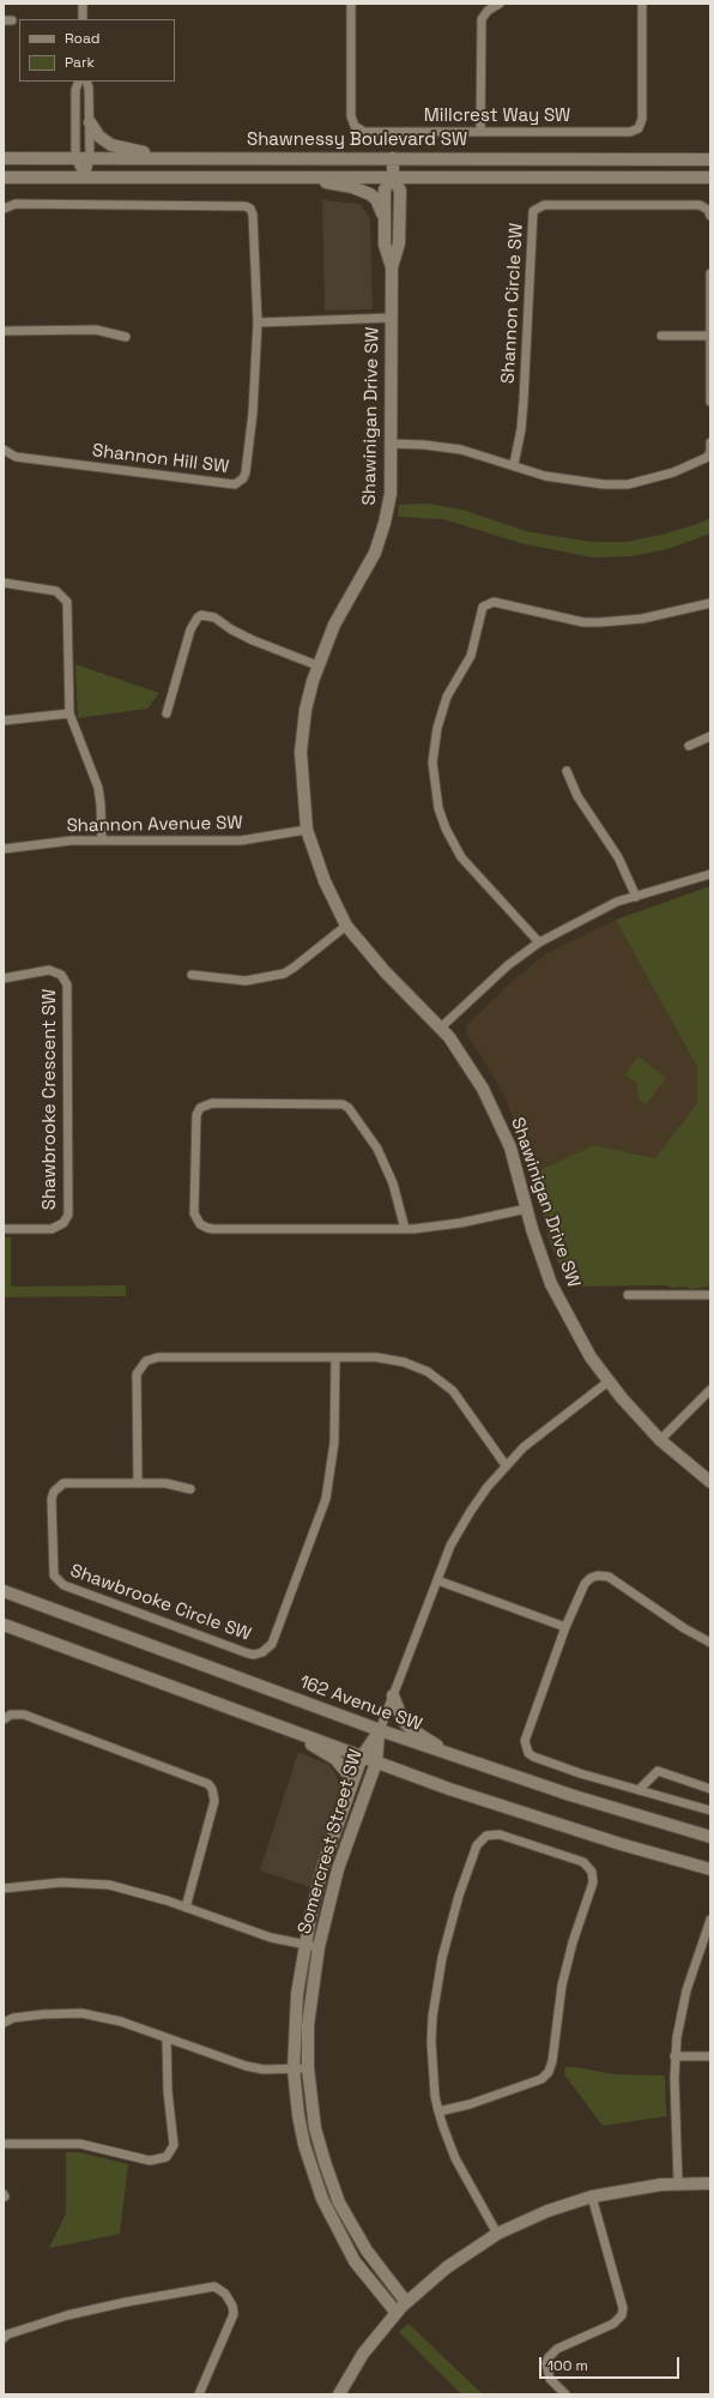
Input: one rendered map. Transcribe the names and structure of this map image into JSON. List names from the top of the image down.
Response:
{
  "streets": {
    "main road": [
      "Shawnessy Boulevard SW",
      "Shawinigan Drive SW",
      "162 Avenue SW",
      "Somercrest Street SW"
    ],
    "street": [
      "Millcrest Way SW",
      "Shannon Circle SW",
      "Shannon Hill SW",
      "Shannon Avenue SW",
      "Shawbrooke Crescent SW",
      "Shawbrooke Circle SW"
    ]
  },
  "crossings": [
    ["Shawnessy Boulevard SW", "Shawinigan Drive SW"],
    ["Shawinigan Drive SW", "Shannon Avenue SW"],
    ["162 Avenue SW", "Somercrest Street SW"]
  ],
  "legend": ["Road", "Park"],
  "scale_bar": "100 m"
}
